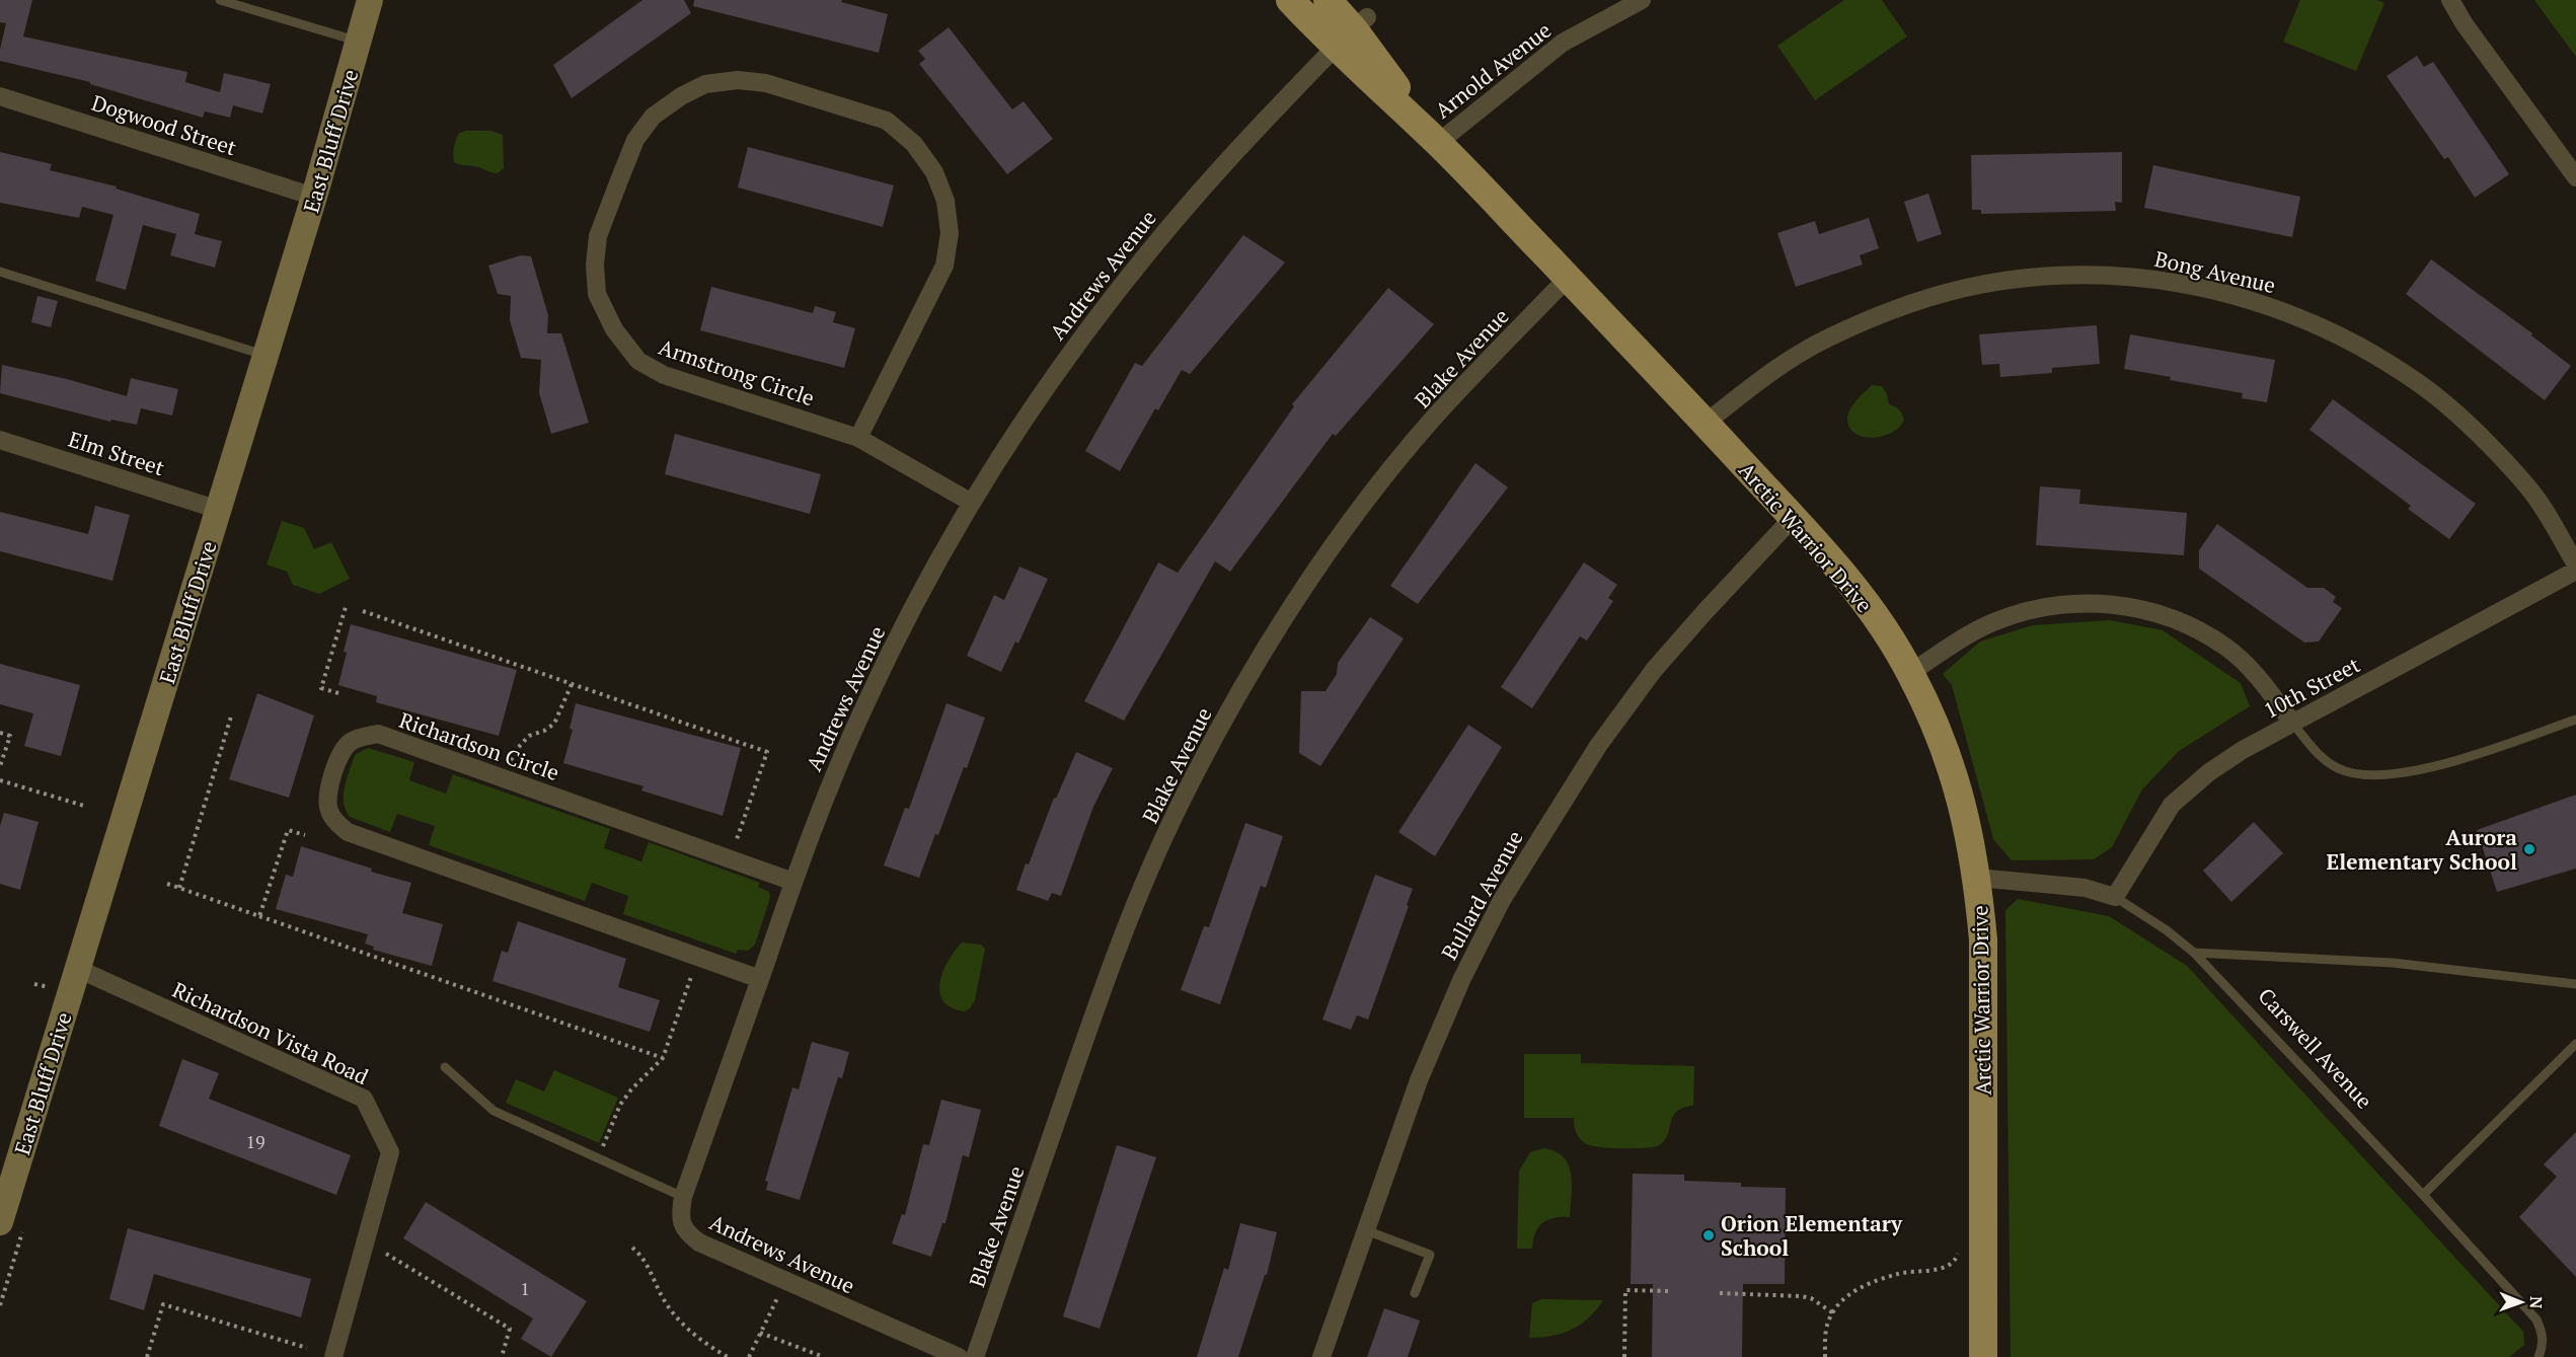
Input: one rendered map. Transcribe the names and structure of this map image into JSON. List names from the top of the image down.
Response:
{
  "streets": {
    "main road": ["Arctic Warrior Drive"],
    "street": [
      "Arnold Avenue",
      "Dogwood Street",
      "East Bluff Drive",
      "Bong Avenue",
      "Andrews Avenue",
      "Blake Avenue",
      "Armstrong Circle",
      "Elm Street",
      "10th Street",
      "Richardson Circle",
      "Bullard Avenue",
      "Richardson Vista Road",
      "Carswell Avenue"
    ]
  },
  "crossings": [
    ["Arnold Avenue", "Arctic Warrior Drive"],
    ["Dogwood Street", "East Bluff Drive"],
    ["East Bluff Drive", "Elm Street"],
    ["East Bluff Drive", "Richardson Vista Road"],
    ["Bong Avenue", "Arctic Warrior Drive"],
    ["Andrews Avenue", "Armstrong Circle"],
    ["Andrews Avenue", "Arctic Warrior Drive"],
    ["Andrews Avenue", "Richardson Circle"],
    ["Blake Avenue", "Arctic Warrior Drive"],
    ["Arctic Warrior Drive", "Bullard Avenue"],
    ["Arctic Warrior Drive", "Carswell Avenue"],
    ["10th Street", "Carswell Avenue"]
  ],
  "places": ["Aurora Elementary School", "Orion Elementary School"],
  "house_numbers": ["19", "1"],
  "north": "right"
}
